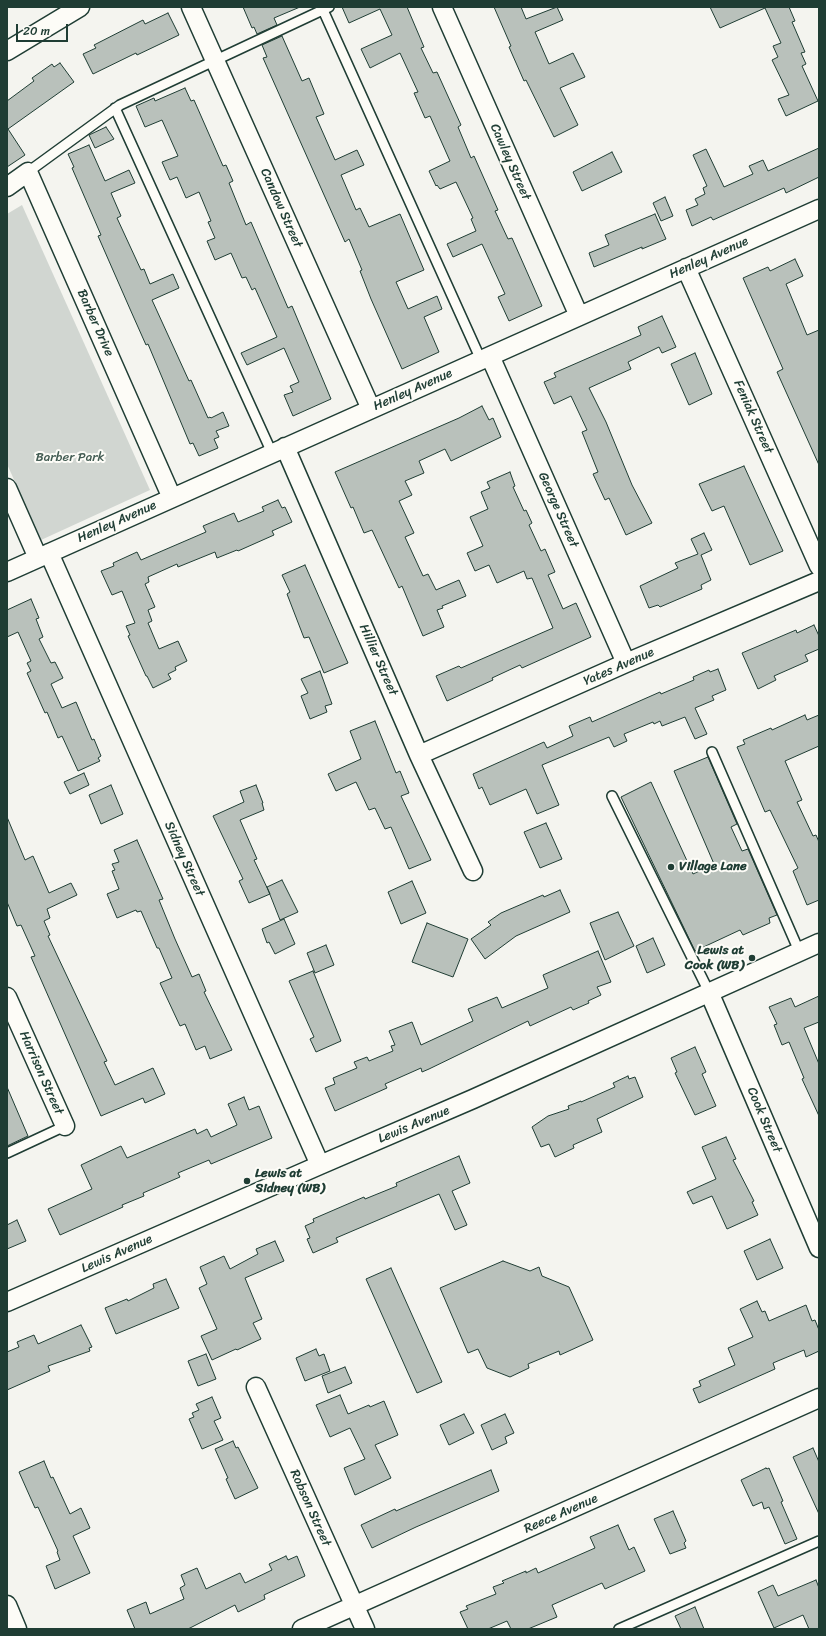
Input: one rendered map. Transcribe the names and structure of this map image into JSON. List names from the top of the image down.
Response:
{
  "streets": {
    "street": [
      "Cawley Street",
      "Candow Street",
      "Henley Avenue",
      "Barber Drive",
      "Feniak Street",
      "George Street",
      "Hillier Street",
      "Yates Avenue",
      "Sidney Street",
      "Harrison Street",
      "Cook Street",
      "Lewis Avenue",
      "Robson Street",
      "Reece Avenue"
    ]
  },
  "crossings": [
    ["Cawley Street", "Henley Avenue"],
    ["Candow Street", "Henley Avenue"],
    ["Henley Avenue", "Barber Drive"],
    ["Henley Avenue", "Feniak Street"],
    ["Henley Avenue", "George Street"],
    ["Henley Avenue", "Hillier Street"],
    ["Henley Avenue", "Sidney Street"],
    ["George Street", "Yates Avenue"],
    ["Hillier Street", "Yates Avenue"],
    ["Sidney Street", "Lewis Avenue"],
    ["Cook Street", "Lewis Avenue"],
    ["Robson Street", "Reece Avenue"]
  ],
  "parks": ["Barber Park"],
  "places": ["Village Lane", "Lewis at Cook (WB)", "Lewis at Sidney (WB)"],
  "scale_bar": "20 m"
}
